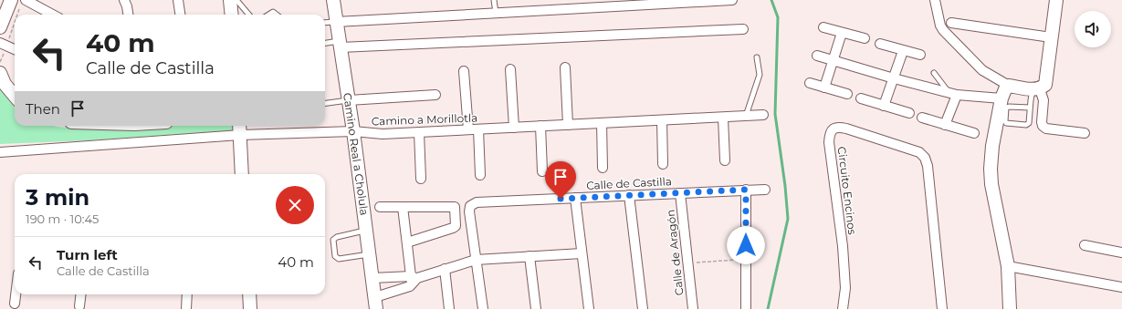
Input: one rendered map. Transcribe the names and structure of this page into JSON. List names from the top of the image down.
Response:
{
  "streets": {
    "street": [
      "Camino a Morillotla",
      "Camino Real a Cholula",
      "Calle de Castilla",
      "Circuito Encinos",
      "Calle de Aragón"
    ]
  },
  "crossings": [
    ["Camino a Morillotla", "Camino Real a Cholula"],
    ["Calle de Castilla", "Calle de Aragón"]
  ],
  "page": {
    "turn": ["40 m", "Calle de Castilla"],
    "then": "Then",
    "heading": ["3 min", "190 m · 10:45"],
    "list": [
      {
        "name": "Turn left",
        "note": "Calle de Castilla",
        "value": "40 m"
      }
    ]
  }
}
